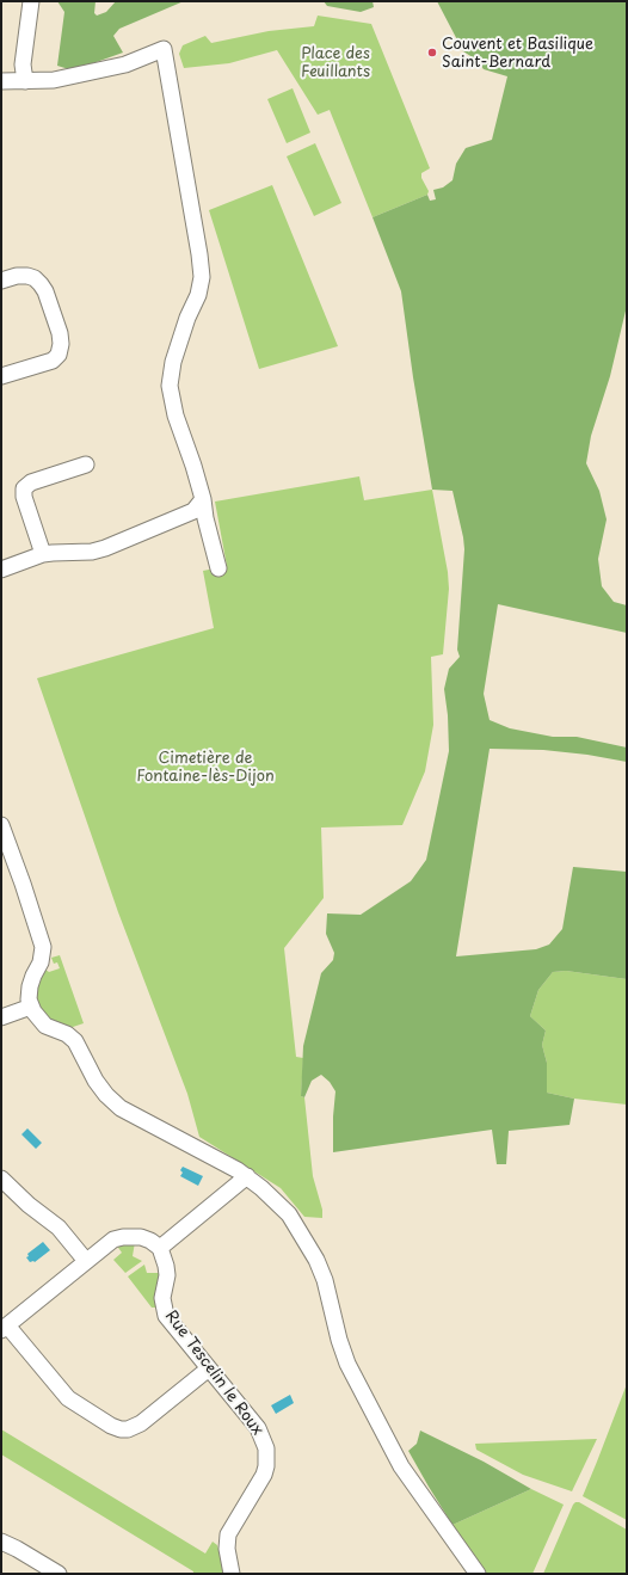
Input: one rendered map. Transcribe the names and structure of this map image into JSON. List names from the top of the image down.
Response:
{
  "streets": {
    "street": ["Rue Tescelin le Roux"]
  },
  "parks": ["Place des Feuillants", "Cimetière de Fontaine-lès-Dijon"],
  "places": ["Couvent et Basilique Saint-Bernard"]
}
